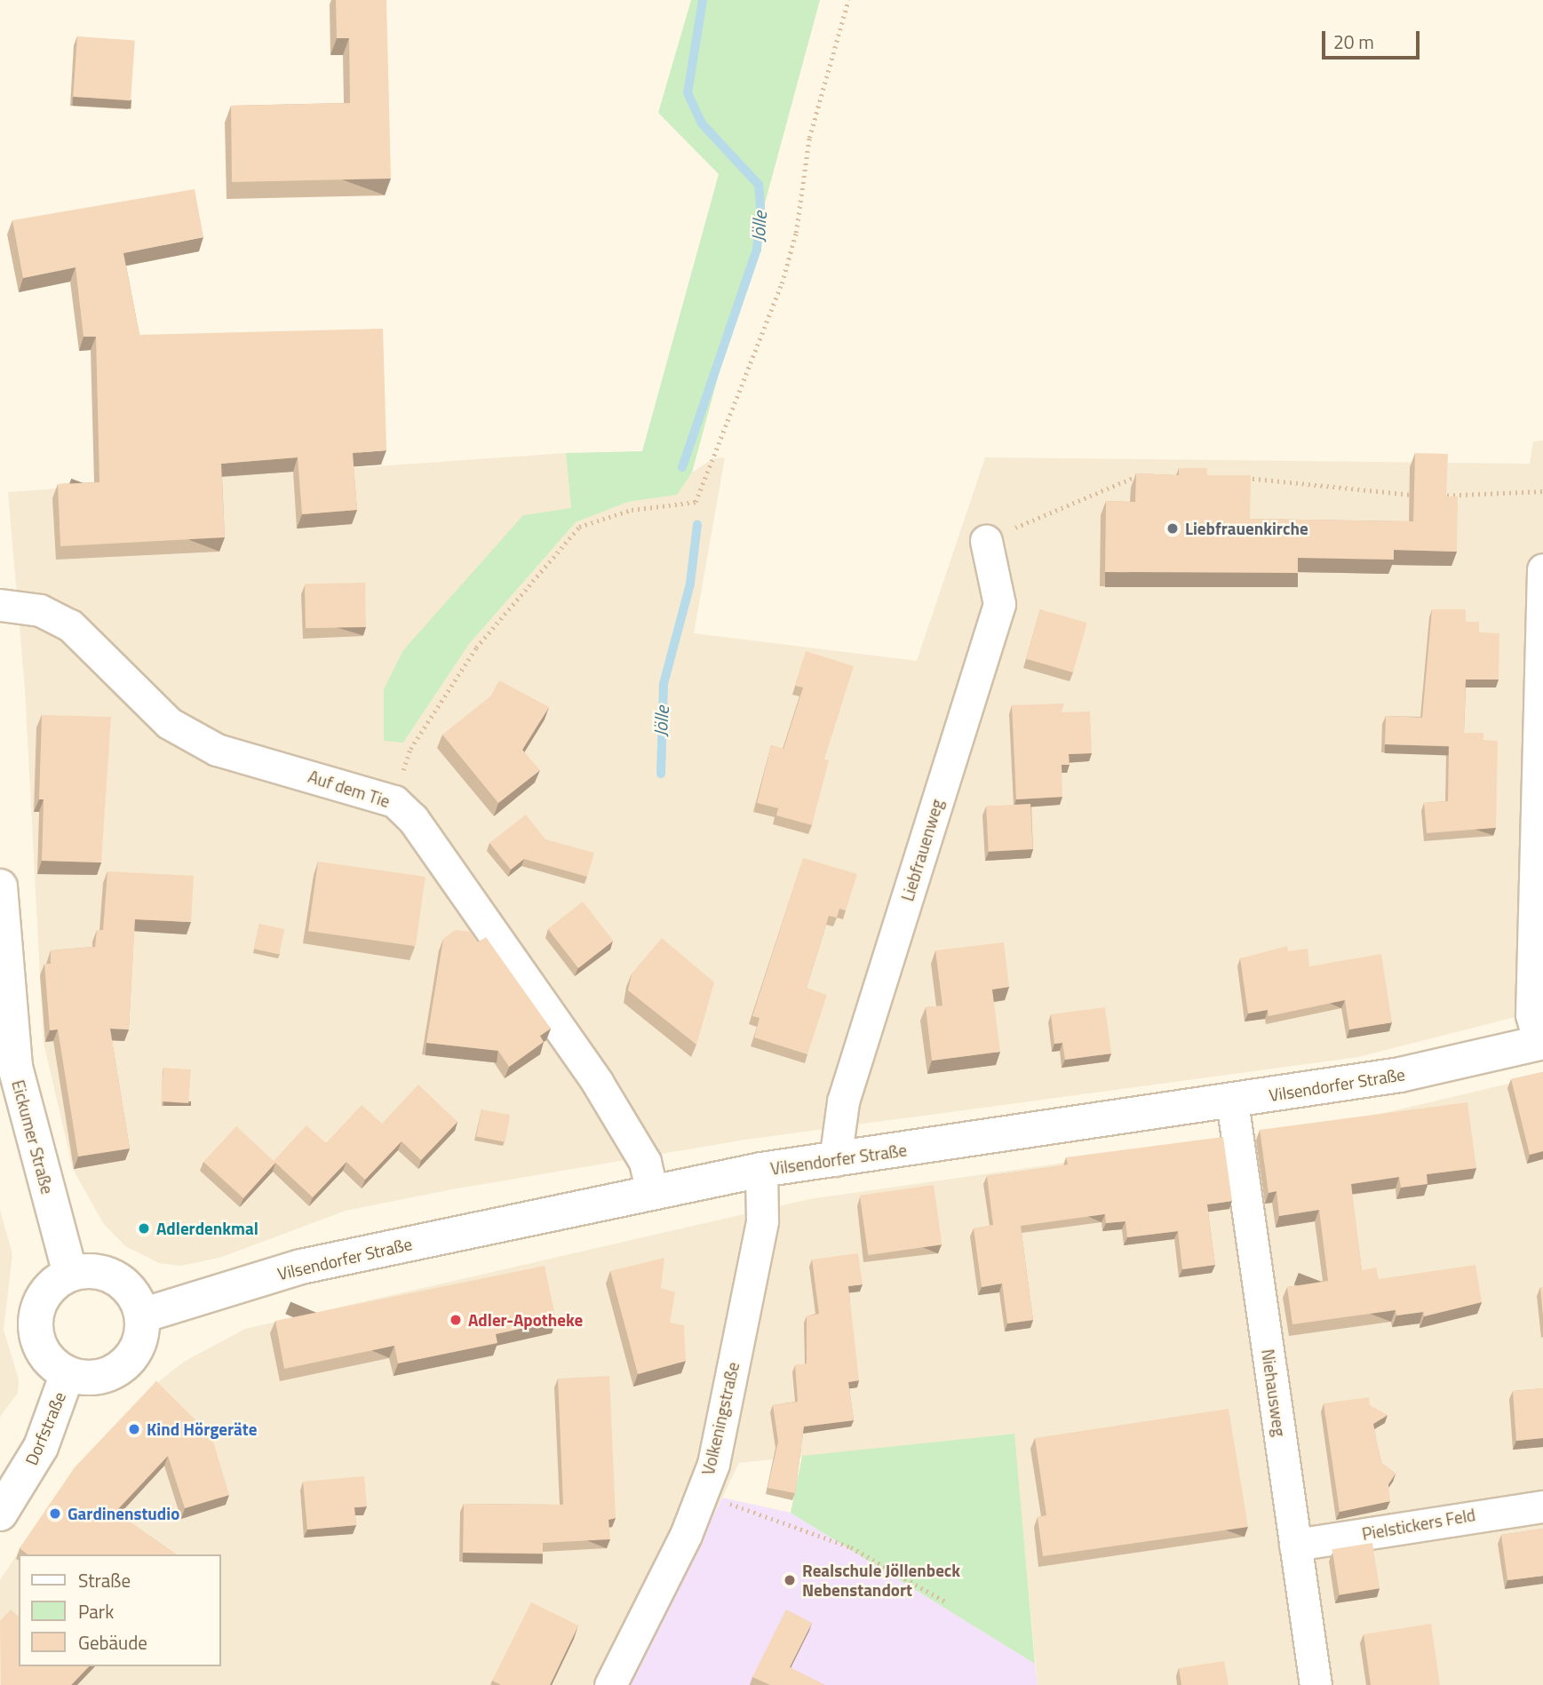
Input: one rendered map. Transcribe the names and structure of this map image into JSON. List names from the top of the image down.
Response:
{
  "streets": {
    "main road": ["Vilsendorfer Straße", "Eickumer Straße", "Dorfstraße"],
    "street": [
      "Auf dem Tie",
      "Liebfrauenweg",
      "Niehausweg",
      "Volkeningstraße",
      "Pielstickers Feld"
    ]
  },
  "crossings": [
    ["Auf dem Tie", "Vilsendorfer Straße"],
    ["Liebfrauenweg", "Vilsendorfer Straße"],
    ["Vilsendorfer Straße", "Eickumer Straße"],
    ["Vilsendorfer Straße", "Niehausweg"],
    ["Vilsendorfer Straße", "Volkeningstraße"],
    ["Vilsendorfer Straße", "Dorfstraße"],
    ["Eickumer Straße", "Dorfstraße"],
    ["Niehausweg", "Pielstickers Feld"]
  ],
  "water": ["Jölle"],
  "places": [
    "Liebfrauenkirche",
    "Adlerdenkmal",
    "Adler-Apotheke",
    "Kind Hörgeräte",
    "Gardinenstudio",
    "Realschule Jöllenbeck Nebenstandort"
  ],
  "legend": ["Straße", "Park", "Gebäude"],
  "scale_bar": "20 m"
}
